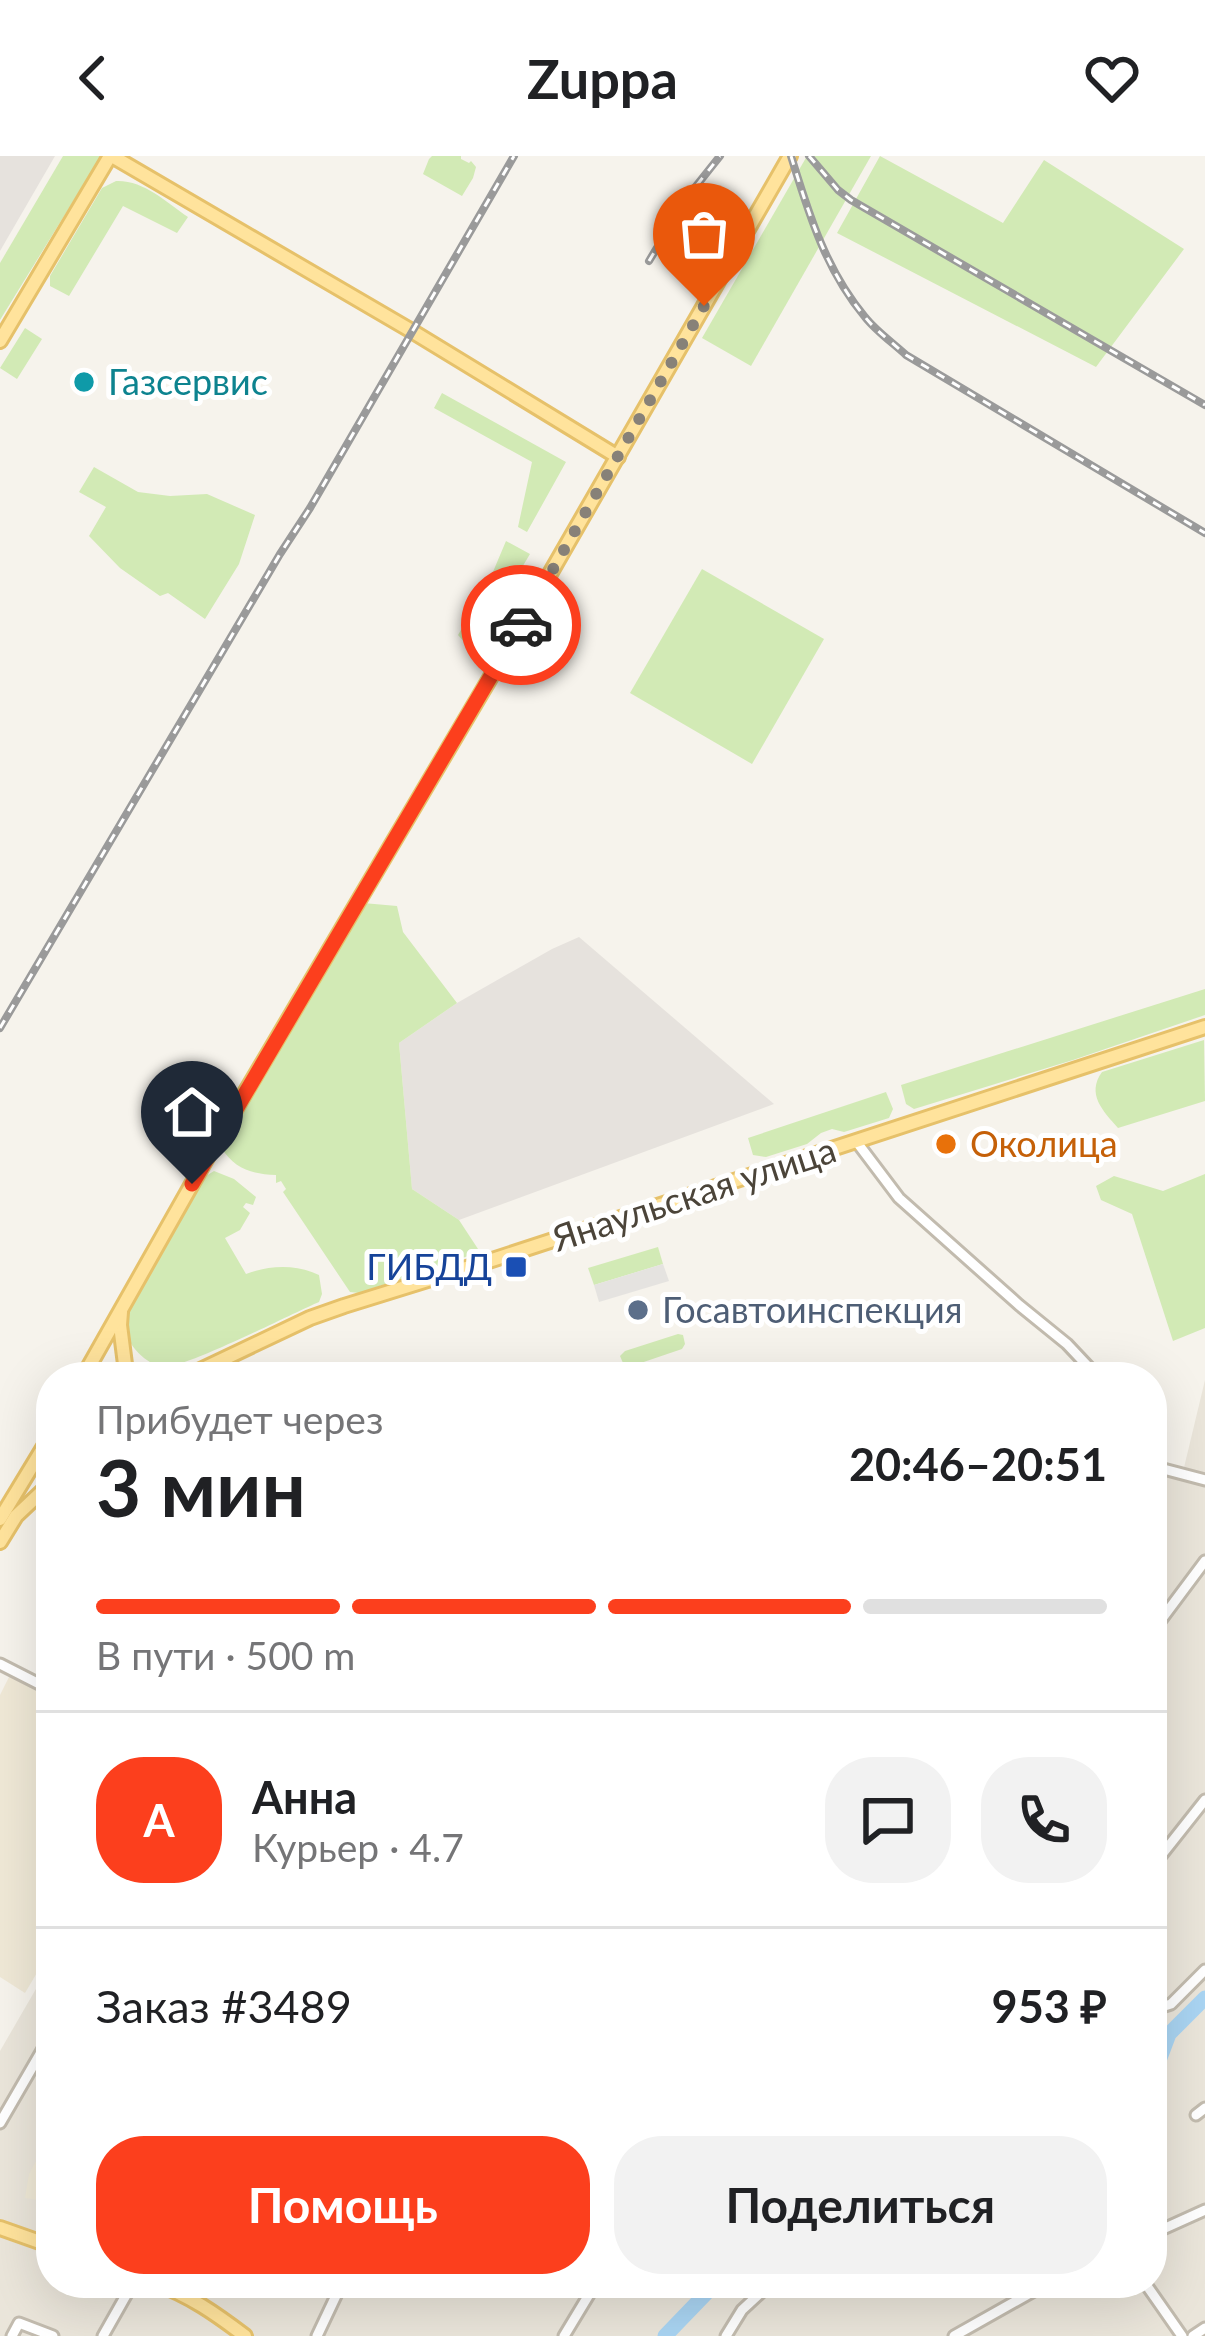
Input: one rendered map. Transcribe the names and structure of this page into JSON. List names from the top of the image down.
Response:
{
  "streets": {
    "main road": ["Янаульская улица"]
  },
  "places": {
    "other": ["Газсервис", "Околица", "Госавтоинспекция"],
    "transit": ["ГИБДД"]
  },
  "page": {
    "header": "Zuppa",
    "heading": ["3 мин", "Прибудет через", "20:46–20:51"],
    "panel": [
      "Анна",
      "Курьер · 4.7",
      "Заказ #3489",
      "953 ₽"
    ],
    "bar": "В пути · 500 m",
    "round": "А",
    "buttons": ["Помощь", "Поделиться"]
  }
}
